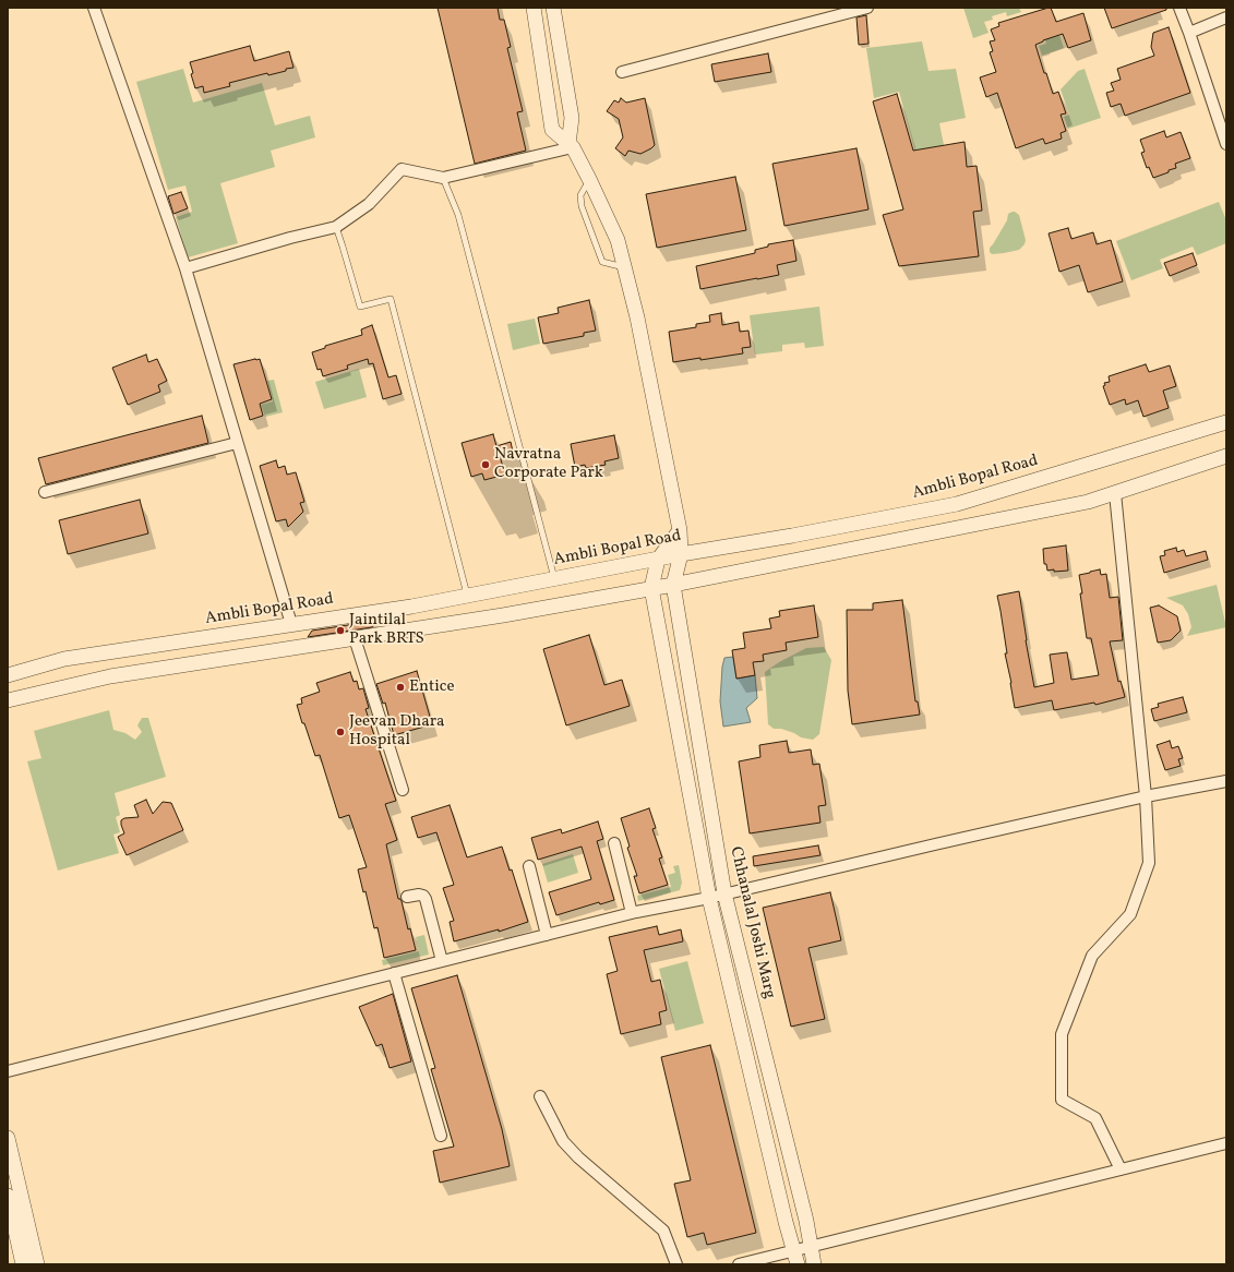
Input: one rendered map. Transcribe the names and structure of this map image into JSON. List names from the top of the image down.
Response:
{
  "streets": {
    "street": ["Ambli Bopal Road", "Chhanalal Joshi Marg"]
  },
  "places": [
    "Navratna Corporate Park",
    "Jaintilal Park BRTS",
    "Entice",
    "Jeevan Dhara Hospital"
  ]
}
